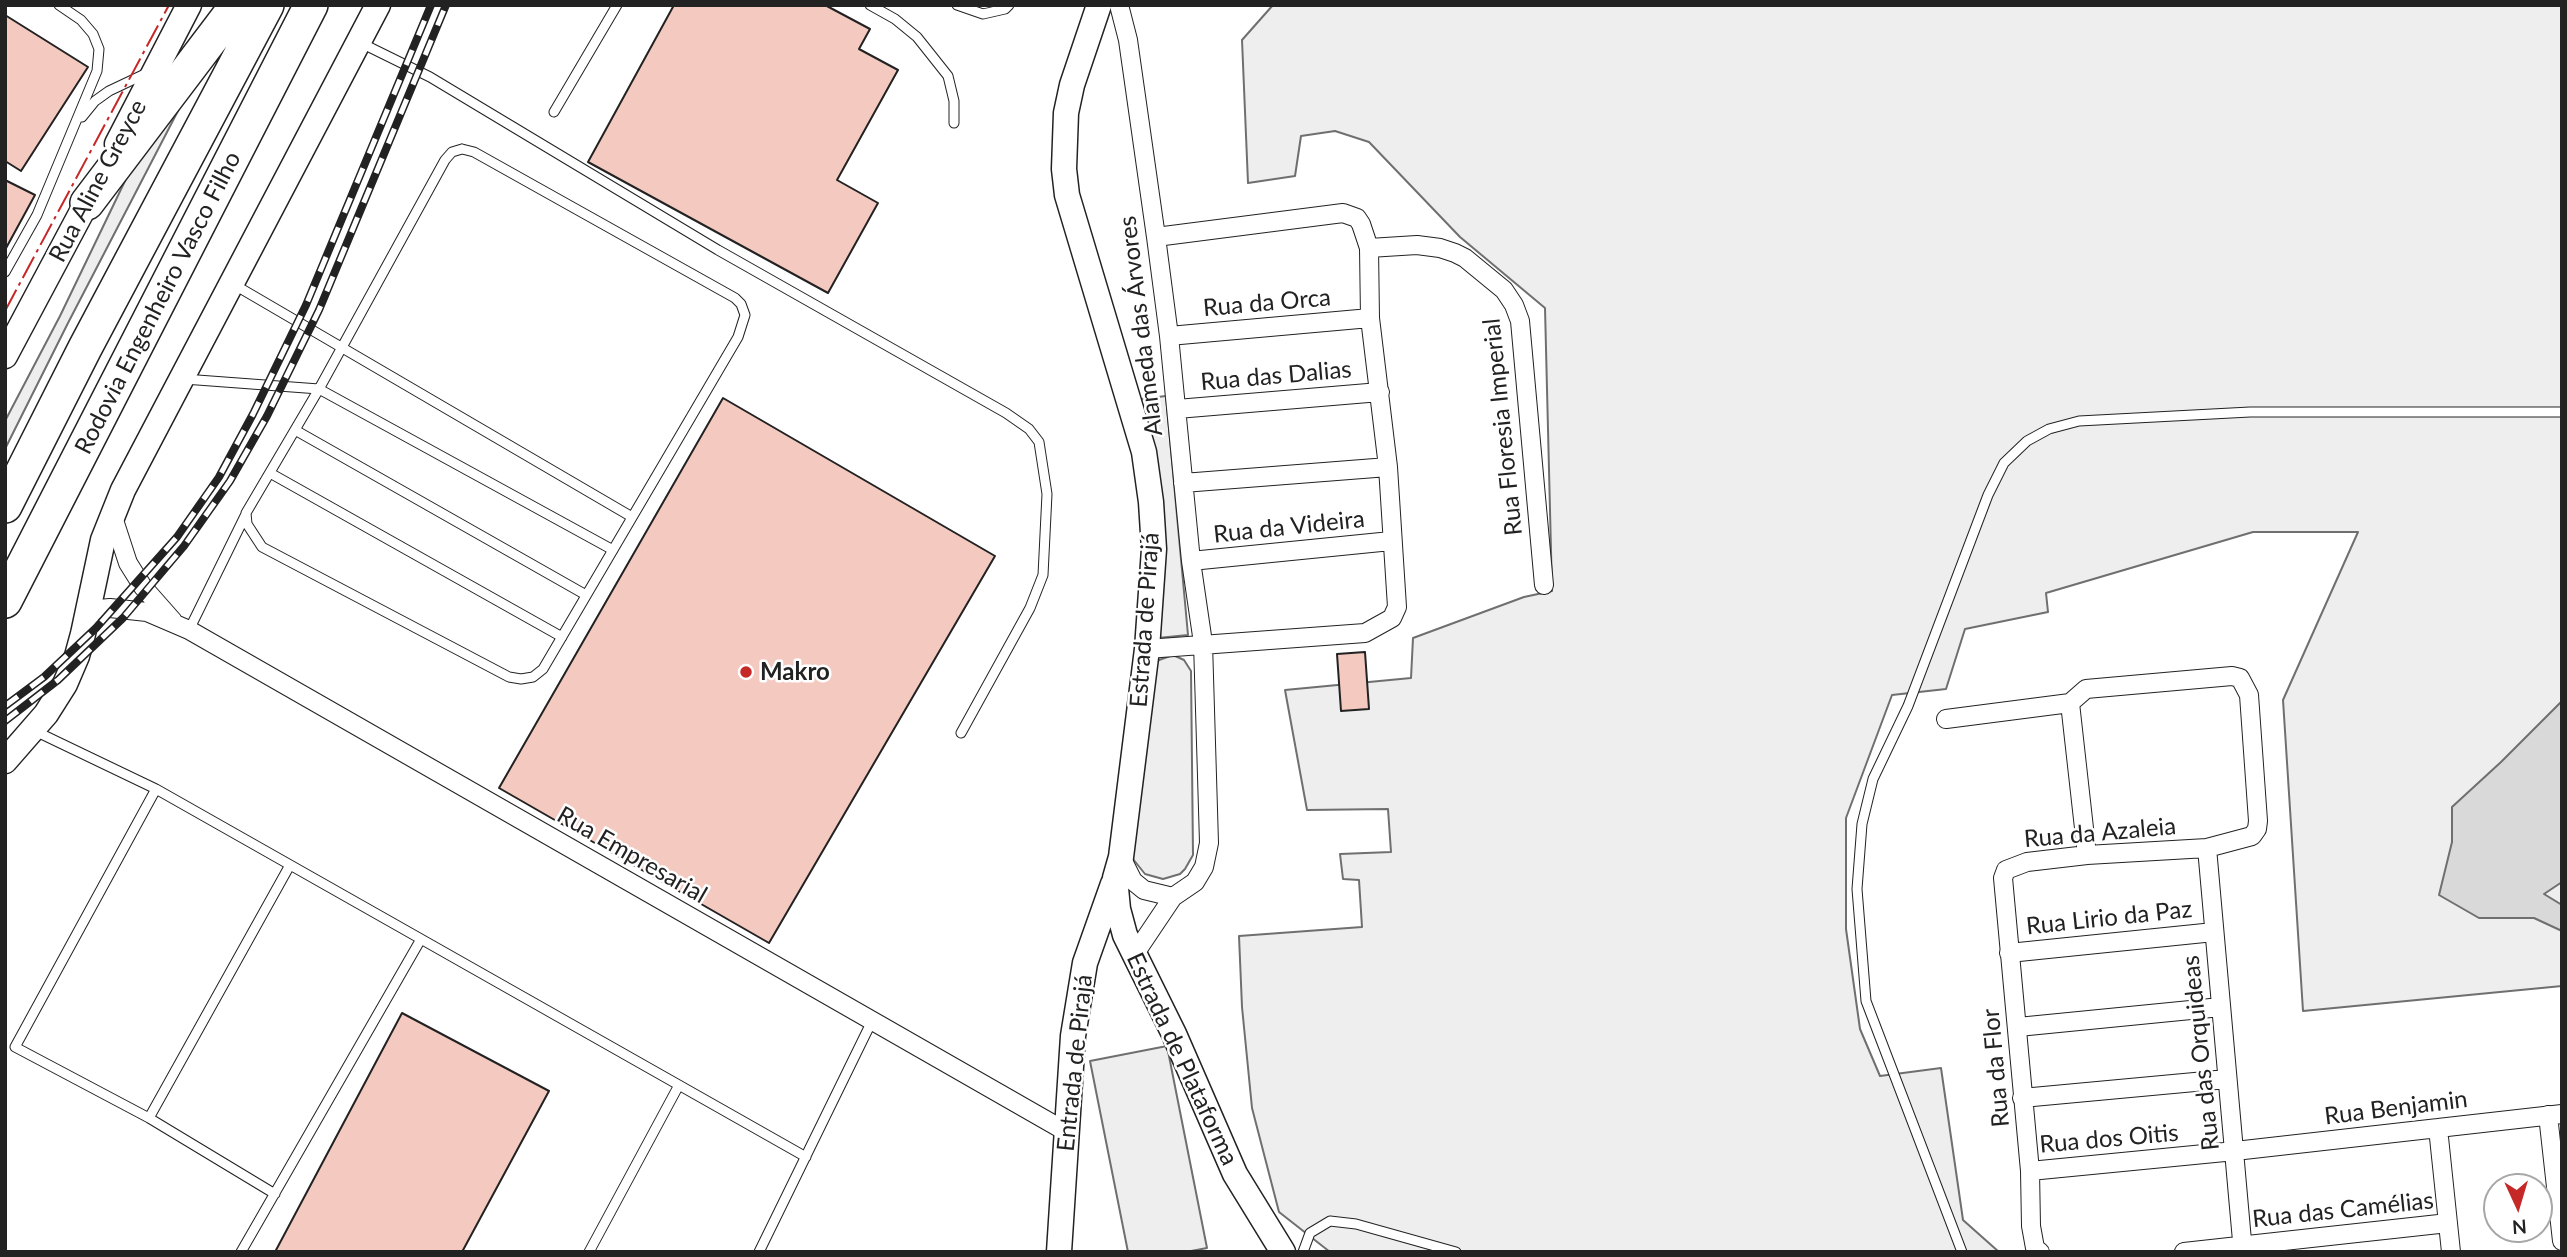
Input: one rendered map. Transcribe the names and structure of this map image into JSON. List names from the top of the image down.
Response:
{
  "streets": {
    "highway": ["Rodovia Engenheiro Vasco Filho"],
    "main road": [
      "Rua Aline Greyce",
      "Estrada de Pirajá",
      "Estrada de Plataforma",
      "Entrada de Pirajá"
    ],
    "street": [
      "Rua da Orca",
      "Alameda das Árvores",
      "Rua das Dalias",
      "Rua Floresia Imperial",
      "Rua da Videira",
      "Rua da Azaleia",
      "Rua Empresarial",
      "Rua Lirio da Paz",
      "Rua das Orquideas",
      "Rua da Flor",
      "Rua Benjamin",
      "Rua dos Oitis",
      "Rua das Camélias"
    ]
  },
  "crossings": [
    ["Rua da Orca", "Alameda das Árvores"],
    ["Alameda das Árvores", "Rua das Dalias"],
    ["Alameda das Árvores", "Rua da Videira"],
    ["Alameda das Árvores", "Estrada de Plataforma"],
    ["Estrada de Pirajá", "Estrada de Plataforma"],
    ["Estrada de Pirajá", "Entrada de Pirajá"],
    ["Rua da Azaleia", "Rua das Orquideas"],
    ["Rua da Azaleia", "Rua da Flor"],
    ["Rua Empresarial", "Entrada de Pirajá"],
    ["Rua Lirio da Paz", "Rua das Orquideas"],
    ["Rua Lirio da Paz", "Rua da Flor"],
    ["Rua das Orquideas", "Rua Benjamin"],
    ["Rua das Orquideas", "Rua dos Oitis"],
    ["Rua das Orquideas", "Rua das Camélias"],
    ["Estrada de Plataforma", "Entrada de Pirajá"],
    ["Rua da Flor", "Rua dos Oitis"],
    ["Rua Benjamin", "Rua dos Oitis"]
  ],
  "places": ["Makro"],
  "north": "bottom"
}
